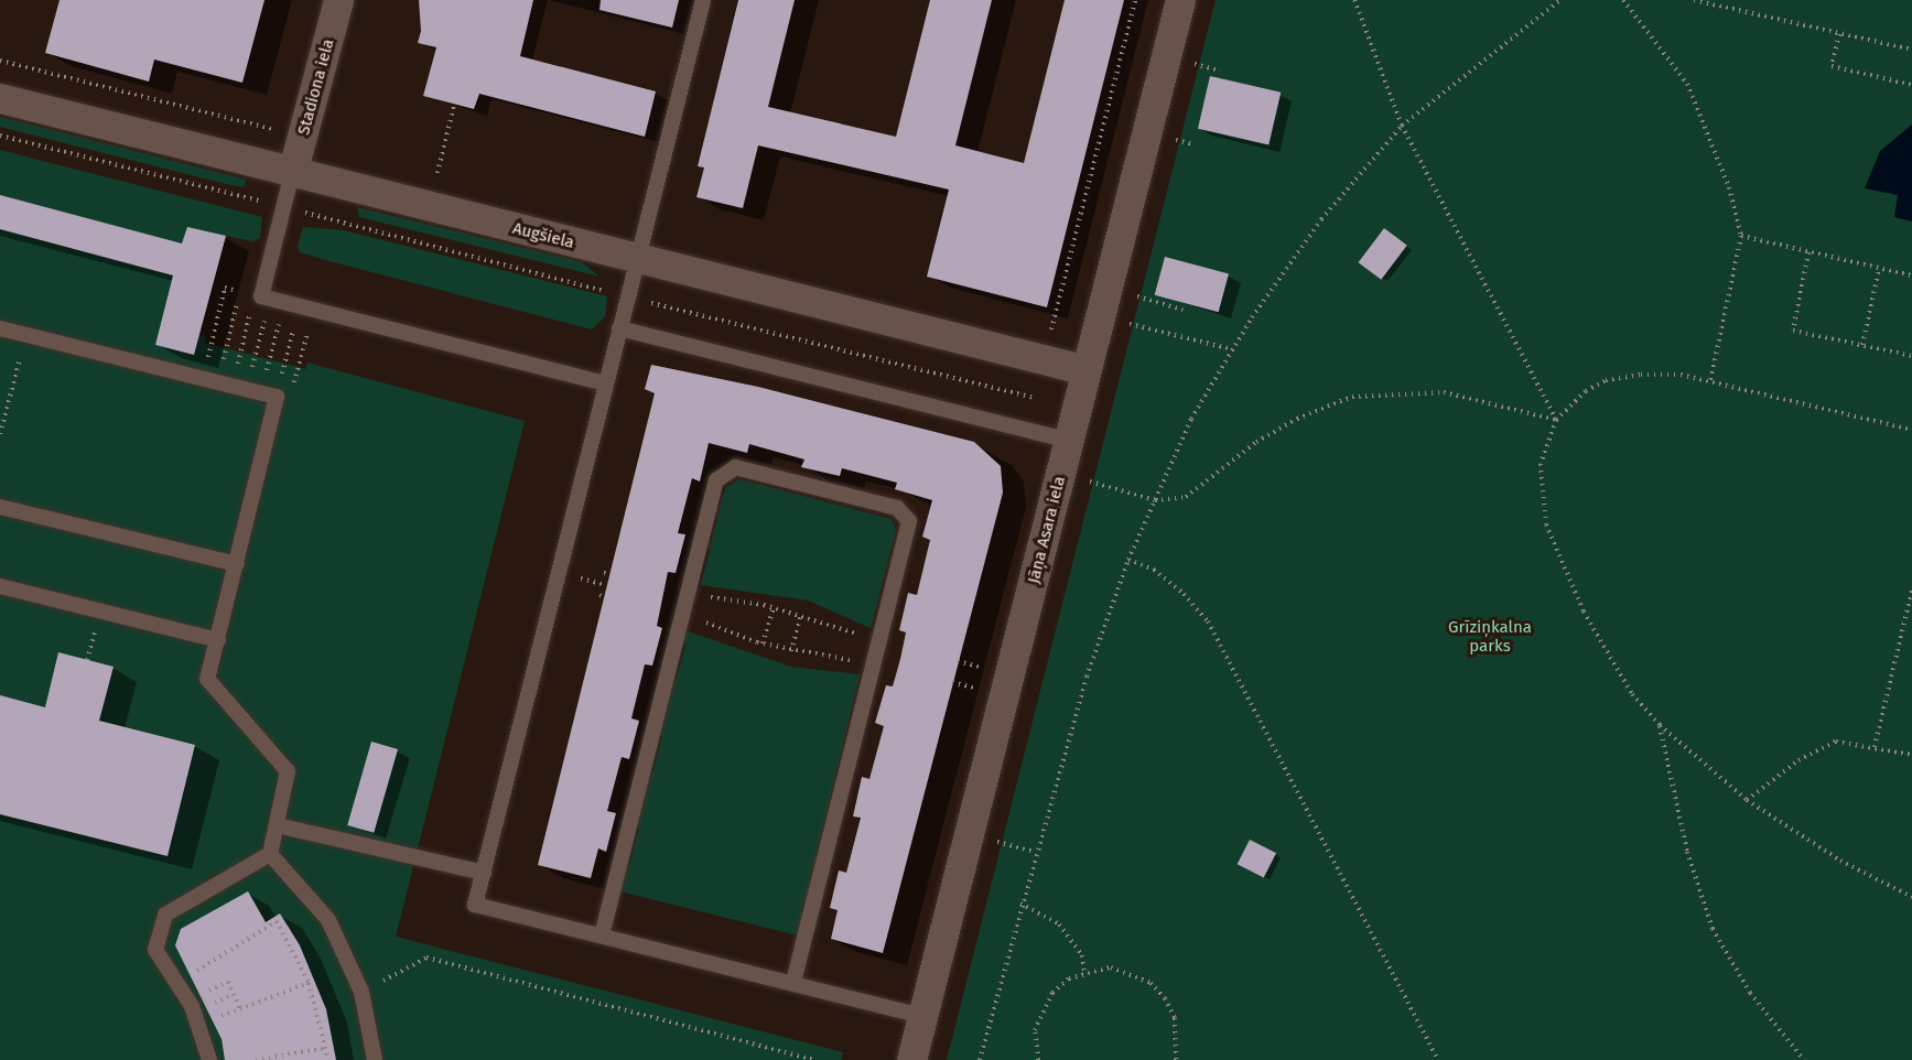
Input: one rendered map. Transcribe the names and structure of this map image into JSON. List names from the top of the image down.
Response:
{
  "streets": {
    "street": ["Stadiona iela", "Augšiela", "Jāņa Asara iela"]
  },
  "crossings": [
    ["Stadiona iela", "Augšiela"],
    ["Augšiela", "Jāņa Asara iela"]
  ],
  "parks": ["Grīziņkalna parks"]
}
